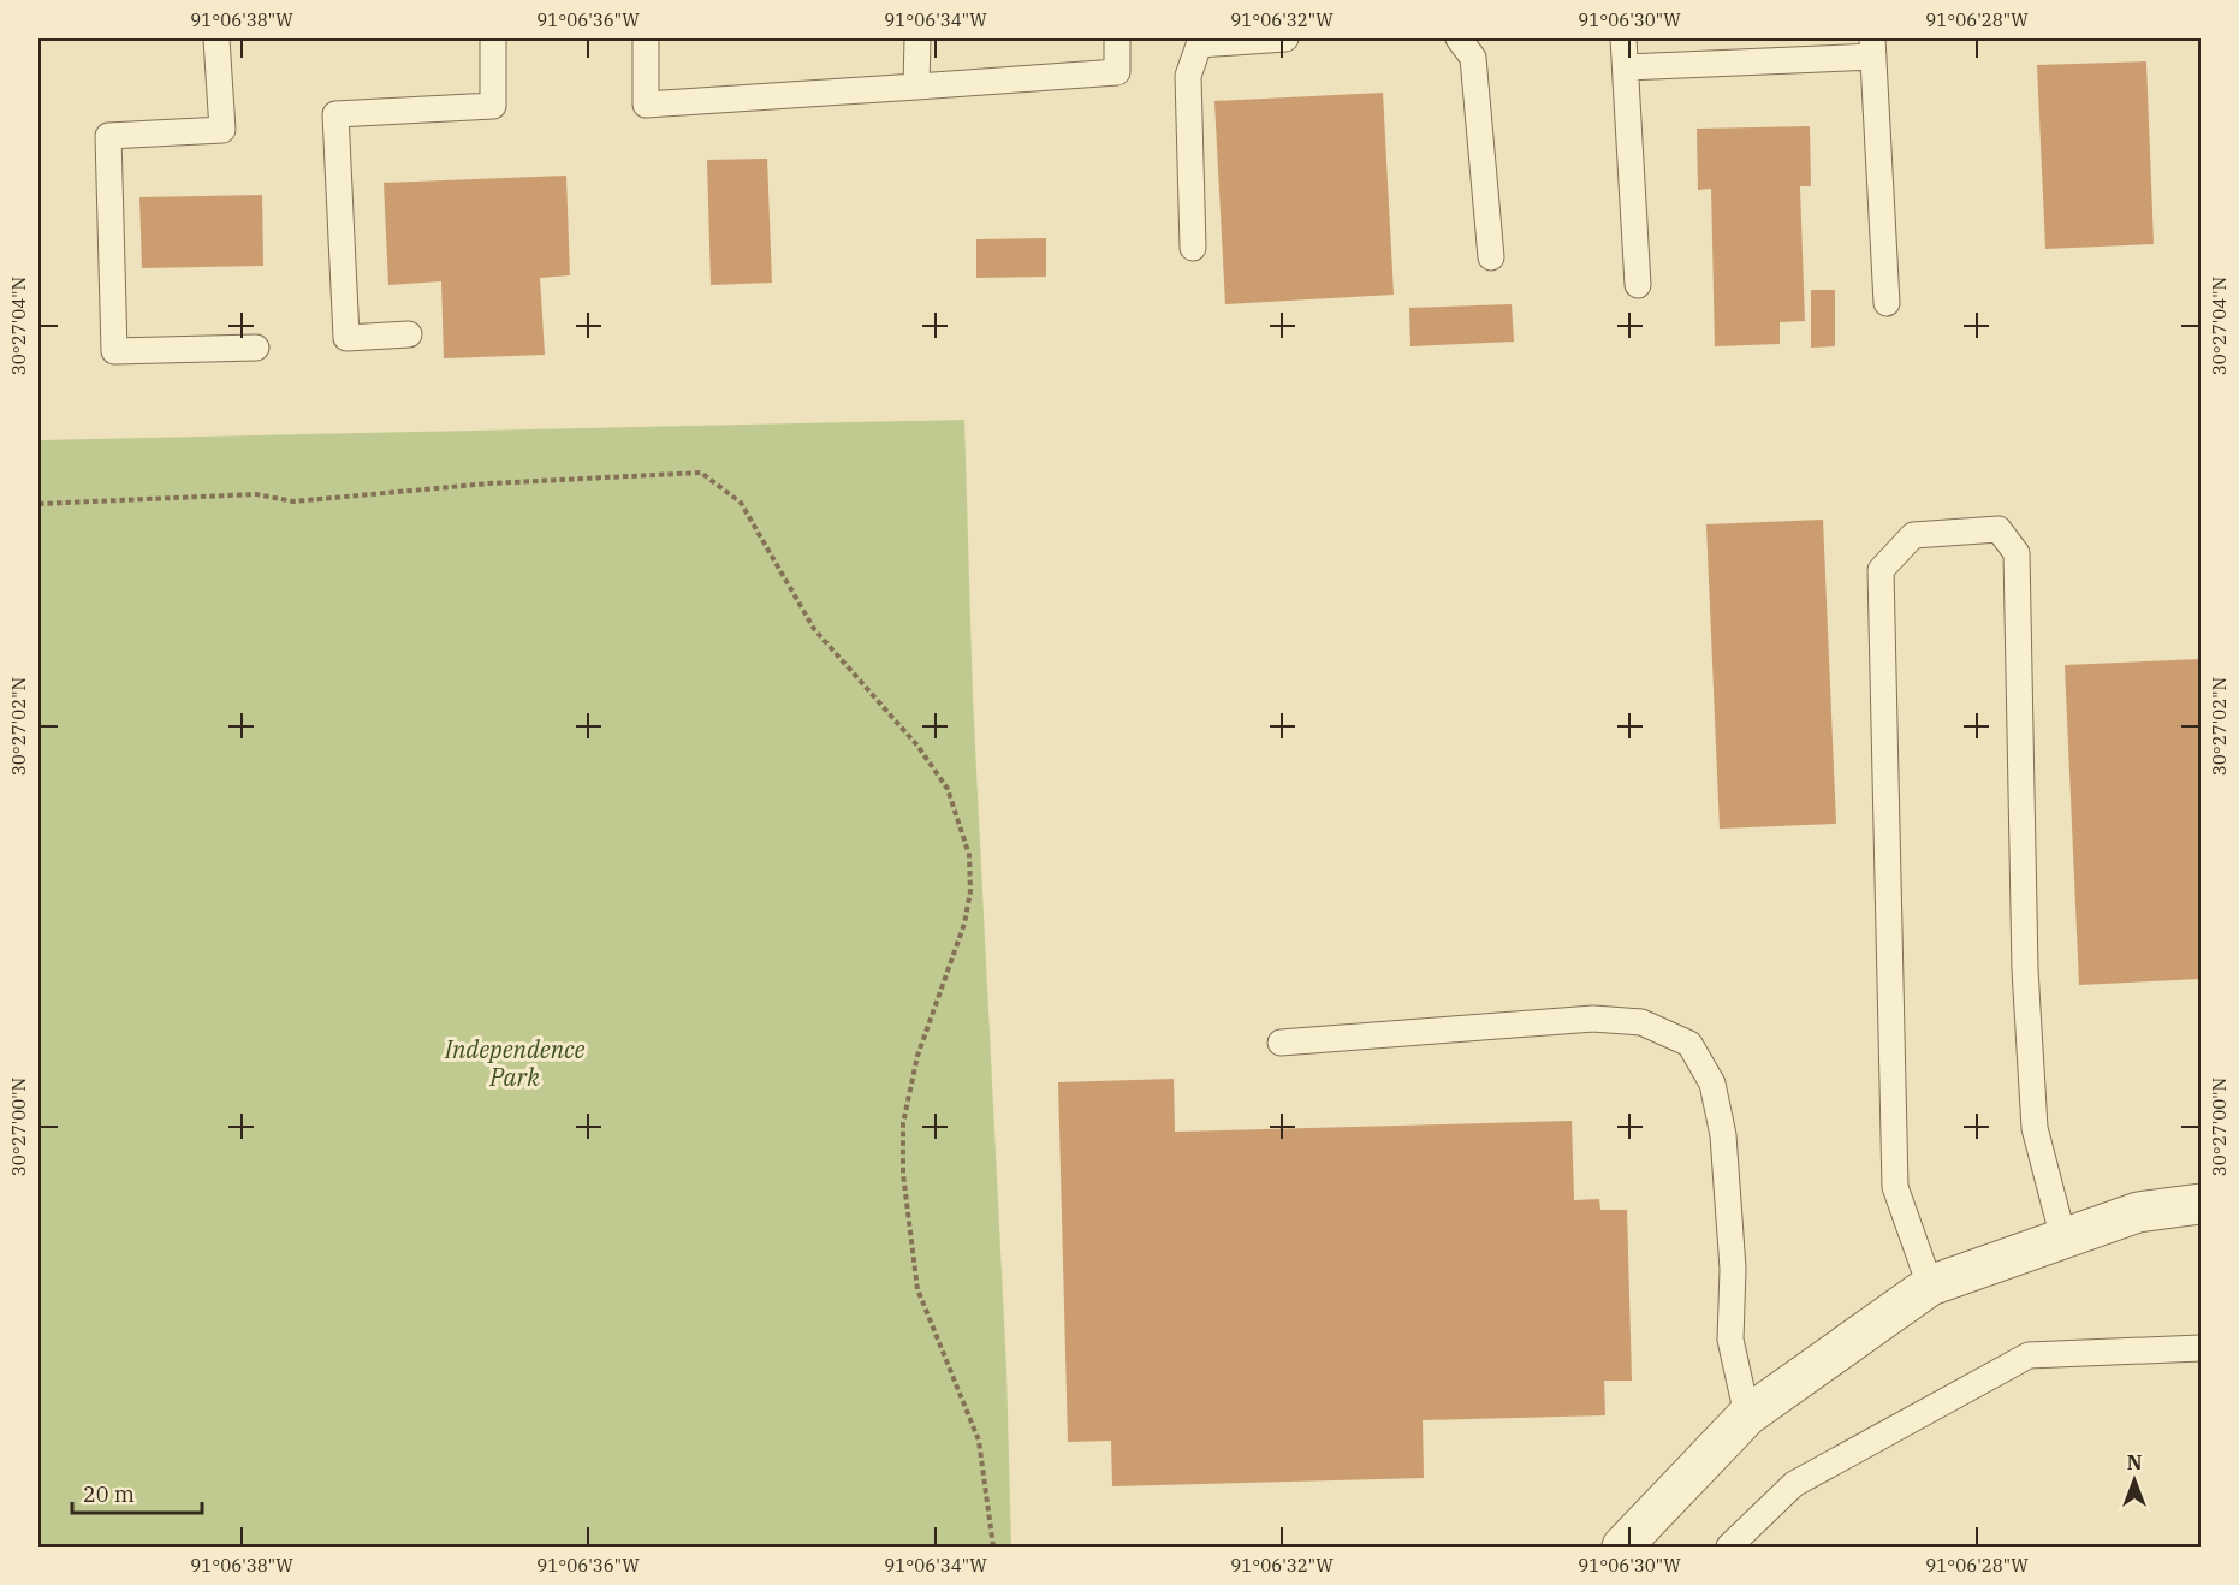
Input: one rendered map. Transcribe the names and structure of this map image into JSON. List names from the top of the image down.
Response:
{
  "parks": ["Independence Park"],
  "scale_bar": "20 m",
  "north": "top",
  "coordinates": [
    "91°06'38\"W",
    "91°06'36\"W",
    "91°06'34\"W",
    "91°06'32\"W",
    "91°06'30\"W",
    "91°06'28\"W",
    "30°27'04\"N",
    "30°27'02\"N",
    "30°27'00\"N"
  ]
}
